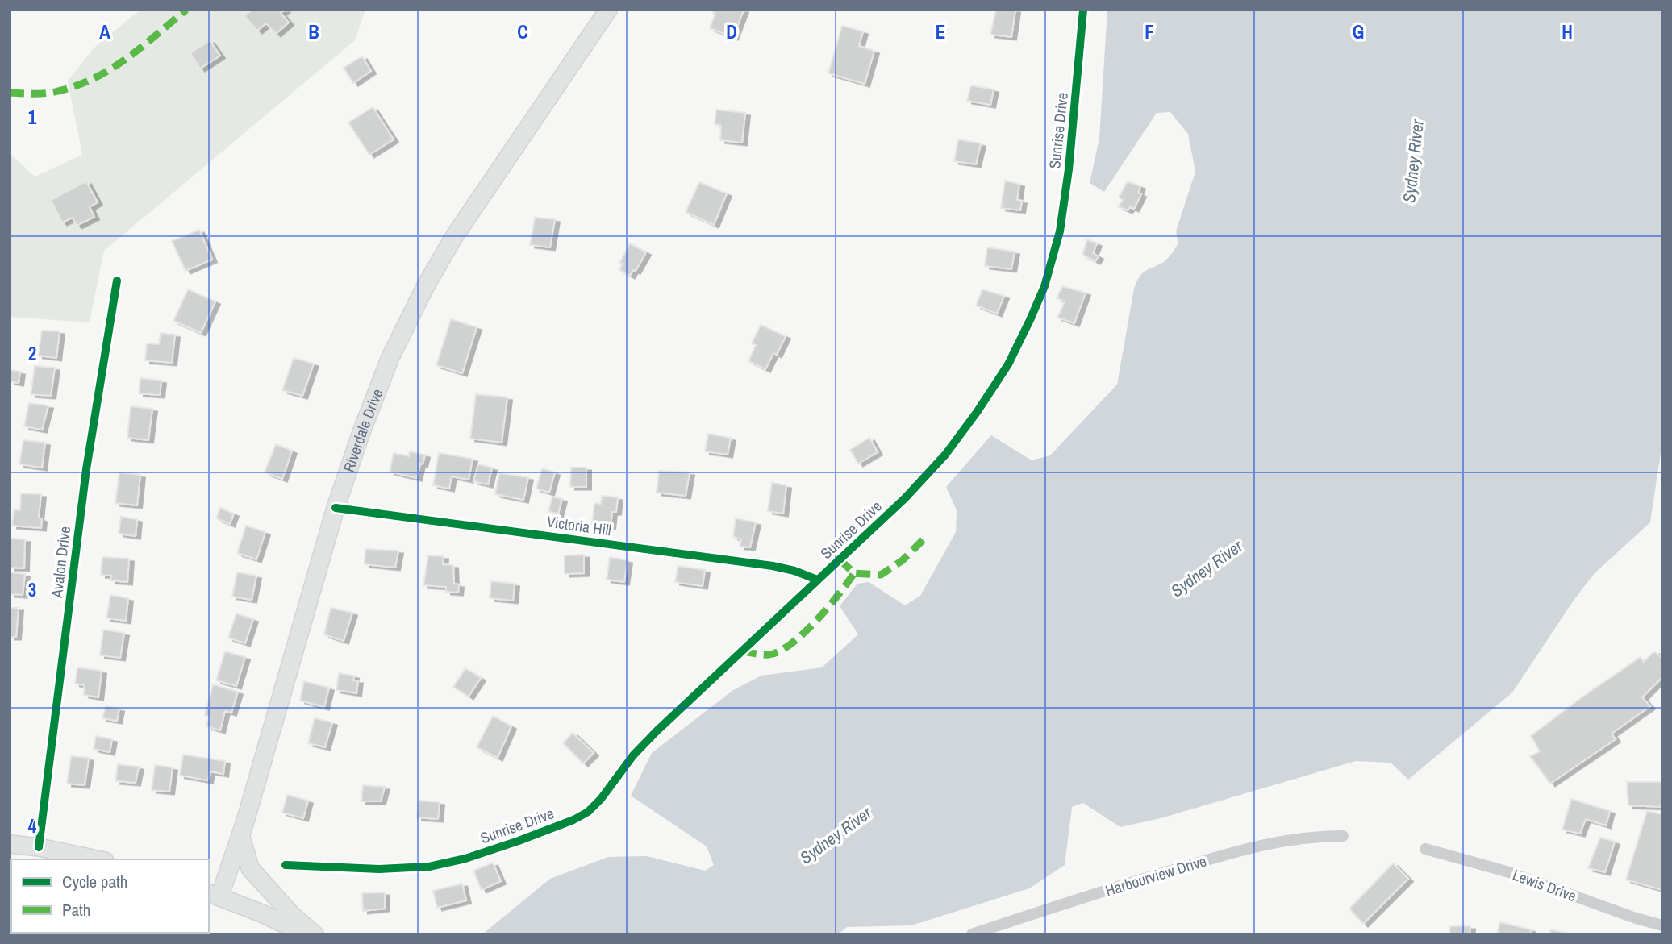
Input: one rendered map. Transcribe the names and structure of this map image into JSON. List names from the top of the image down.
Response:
{
  "streets": {
    "main road": ["Riverdale Drive"],
    "street": [
      "Sunrise Drive",
      "Victoria Hill",
      "Avalon Drive",
      "Harbourview Drive",
      "Lewis Drive"
    ]
  },
  "crossings": [
    ["Sunrise Drive", "Victoria Hill"],
    ["Riverdale Drive", "Victoria Hill"]
  ],
  "water": ["Sydney River"],
  "legend": ["Cycle path", "Path"],
  "grid": {
    "columns": [
      "A",
      "B",
      "C",
      "D",
      "E",
      "F",
      "G",
      "H"
    ],
    "rows": [
      "1",
      "2",
      "3",
      "4"
    ]
  }
}
